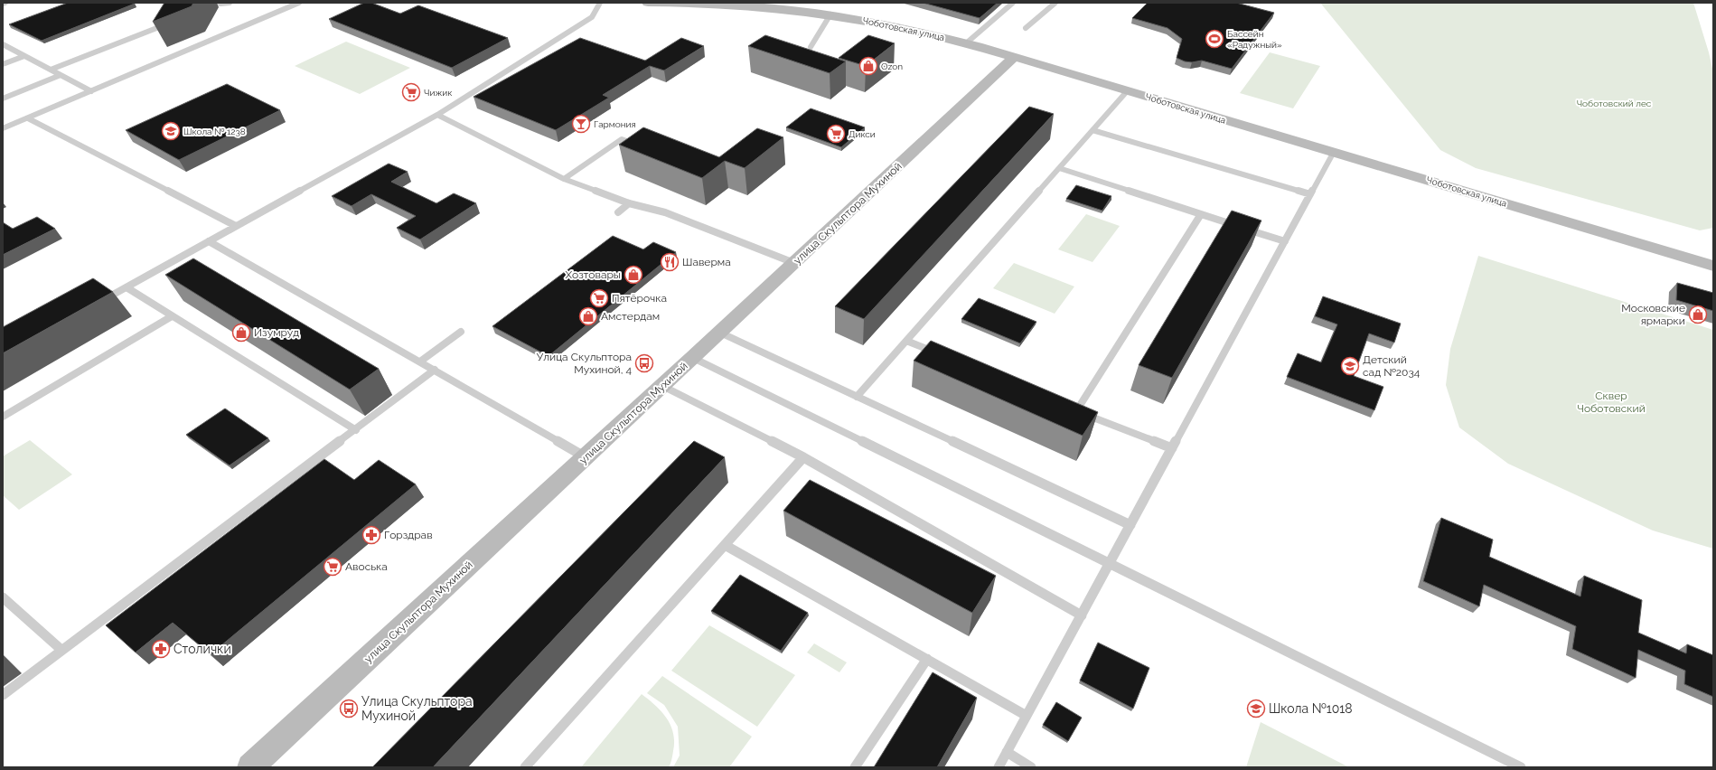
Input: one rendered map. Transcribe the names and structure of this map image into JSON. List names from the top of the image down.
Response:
{
  "streets": {
    "main road": ["Чоботовская улица", "улица Скульптора Мухиной"]
  },
  "crossings": [
    ["Чоботовская улица", "улица Скульптора Мухиной"]
  ],
  "parks": ["Чоботовский лес", "Сквер Чоботовский"],
  "places": {
    "sports": ["Бассейн «Радужный»"],
    "shop": [
      "Ozon",
      "Хозтовары",
      "Московские ярмарки",
      "Амстердам",
      "Изумруд"
    ],
    "supermarket": [
      "Чижик",
      "Дикси",
      "Пятёрочка",
      "Авоська"
    ],
    "bar": ["Гармония"],
    "school or university": ["Школа № 1238", "Детский сад №2034", "Школа №1018"],
    "restaurant": ["Шаверма"],
    "bus stop": ["Улица Скульптора Мухиной, 4", "Улица Скульптора Мухиной"],
    "pharmacy": ["Горздрав", "Столички"]
  }
}
